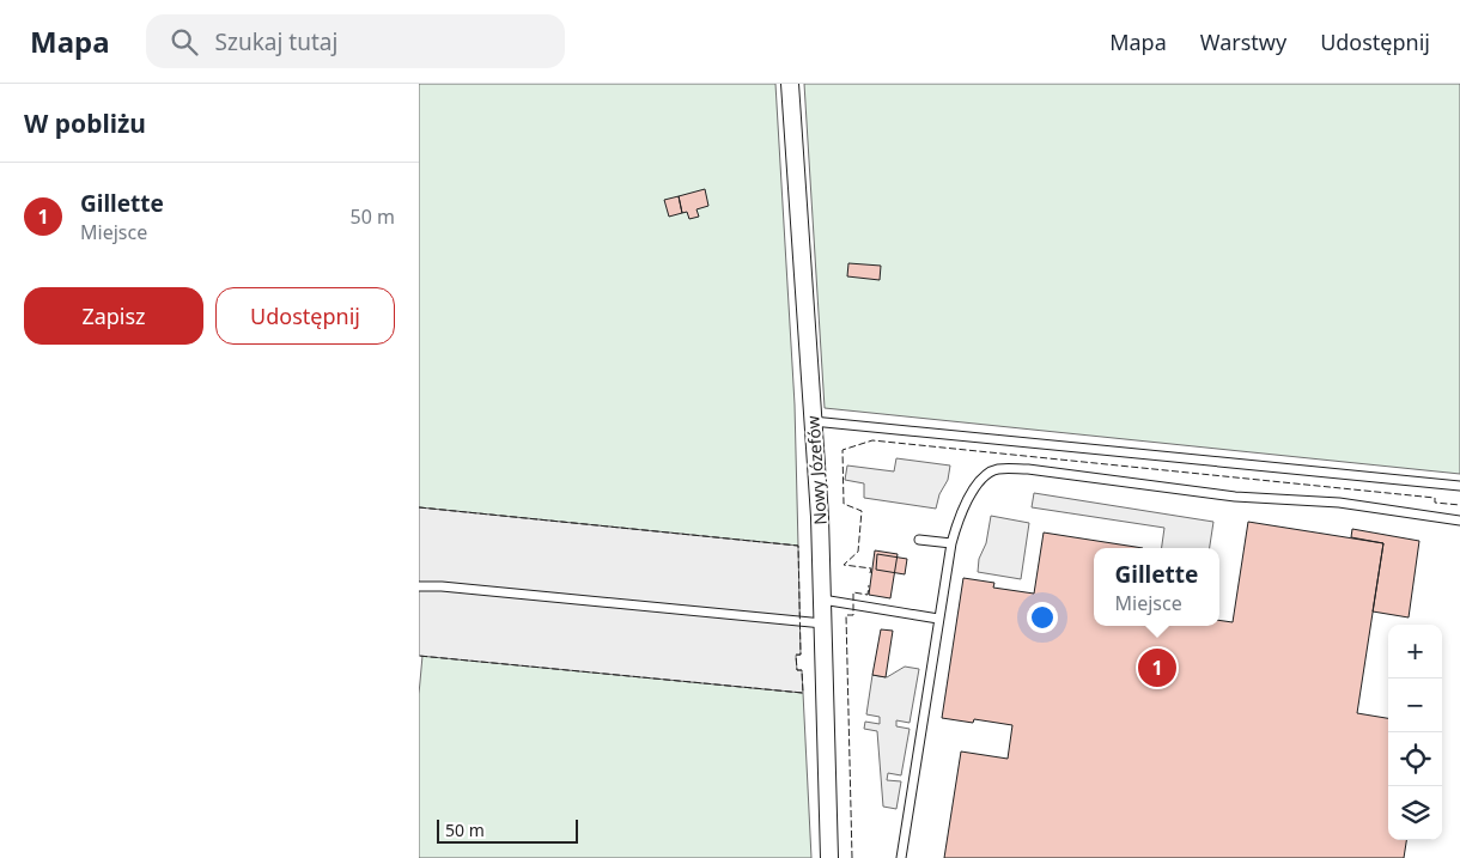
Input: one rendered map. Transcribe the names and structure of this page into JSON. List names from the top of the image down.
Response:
{
  "streets": {
    "street": ["Nowy Józefów"]
  },
  "scale_bar": "50 m",
  "page": {
    "header": "Mapa",
    "search": "Szukaj tutaj",
    "nav": ["Mapa", "Warstwy", "Udostępnij"],
    "heading": "W pobliżu",
    "list": [
      {
        "mark": "1",
        "name": "Gillette",
        "note": "Miejsce",
        "value": "50 m"
      }
    ],
    "buttons": ["Zapisz", "Udostępnij"],
    "popup": ["Gillette", "Miejsce"],
    "map_buttons": ["+", "−"],
    "pins": "1",
    "scale": "50 m"
  }
}
